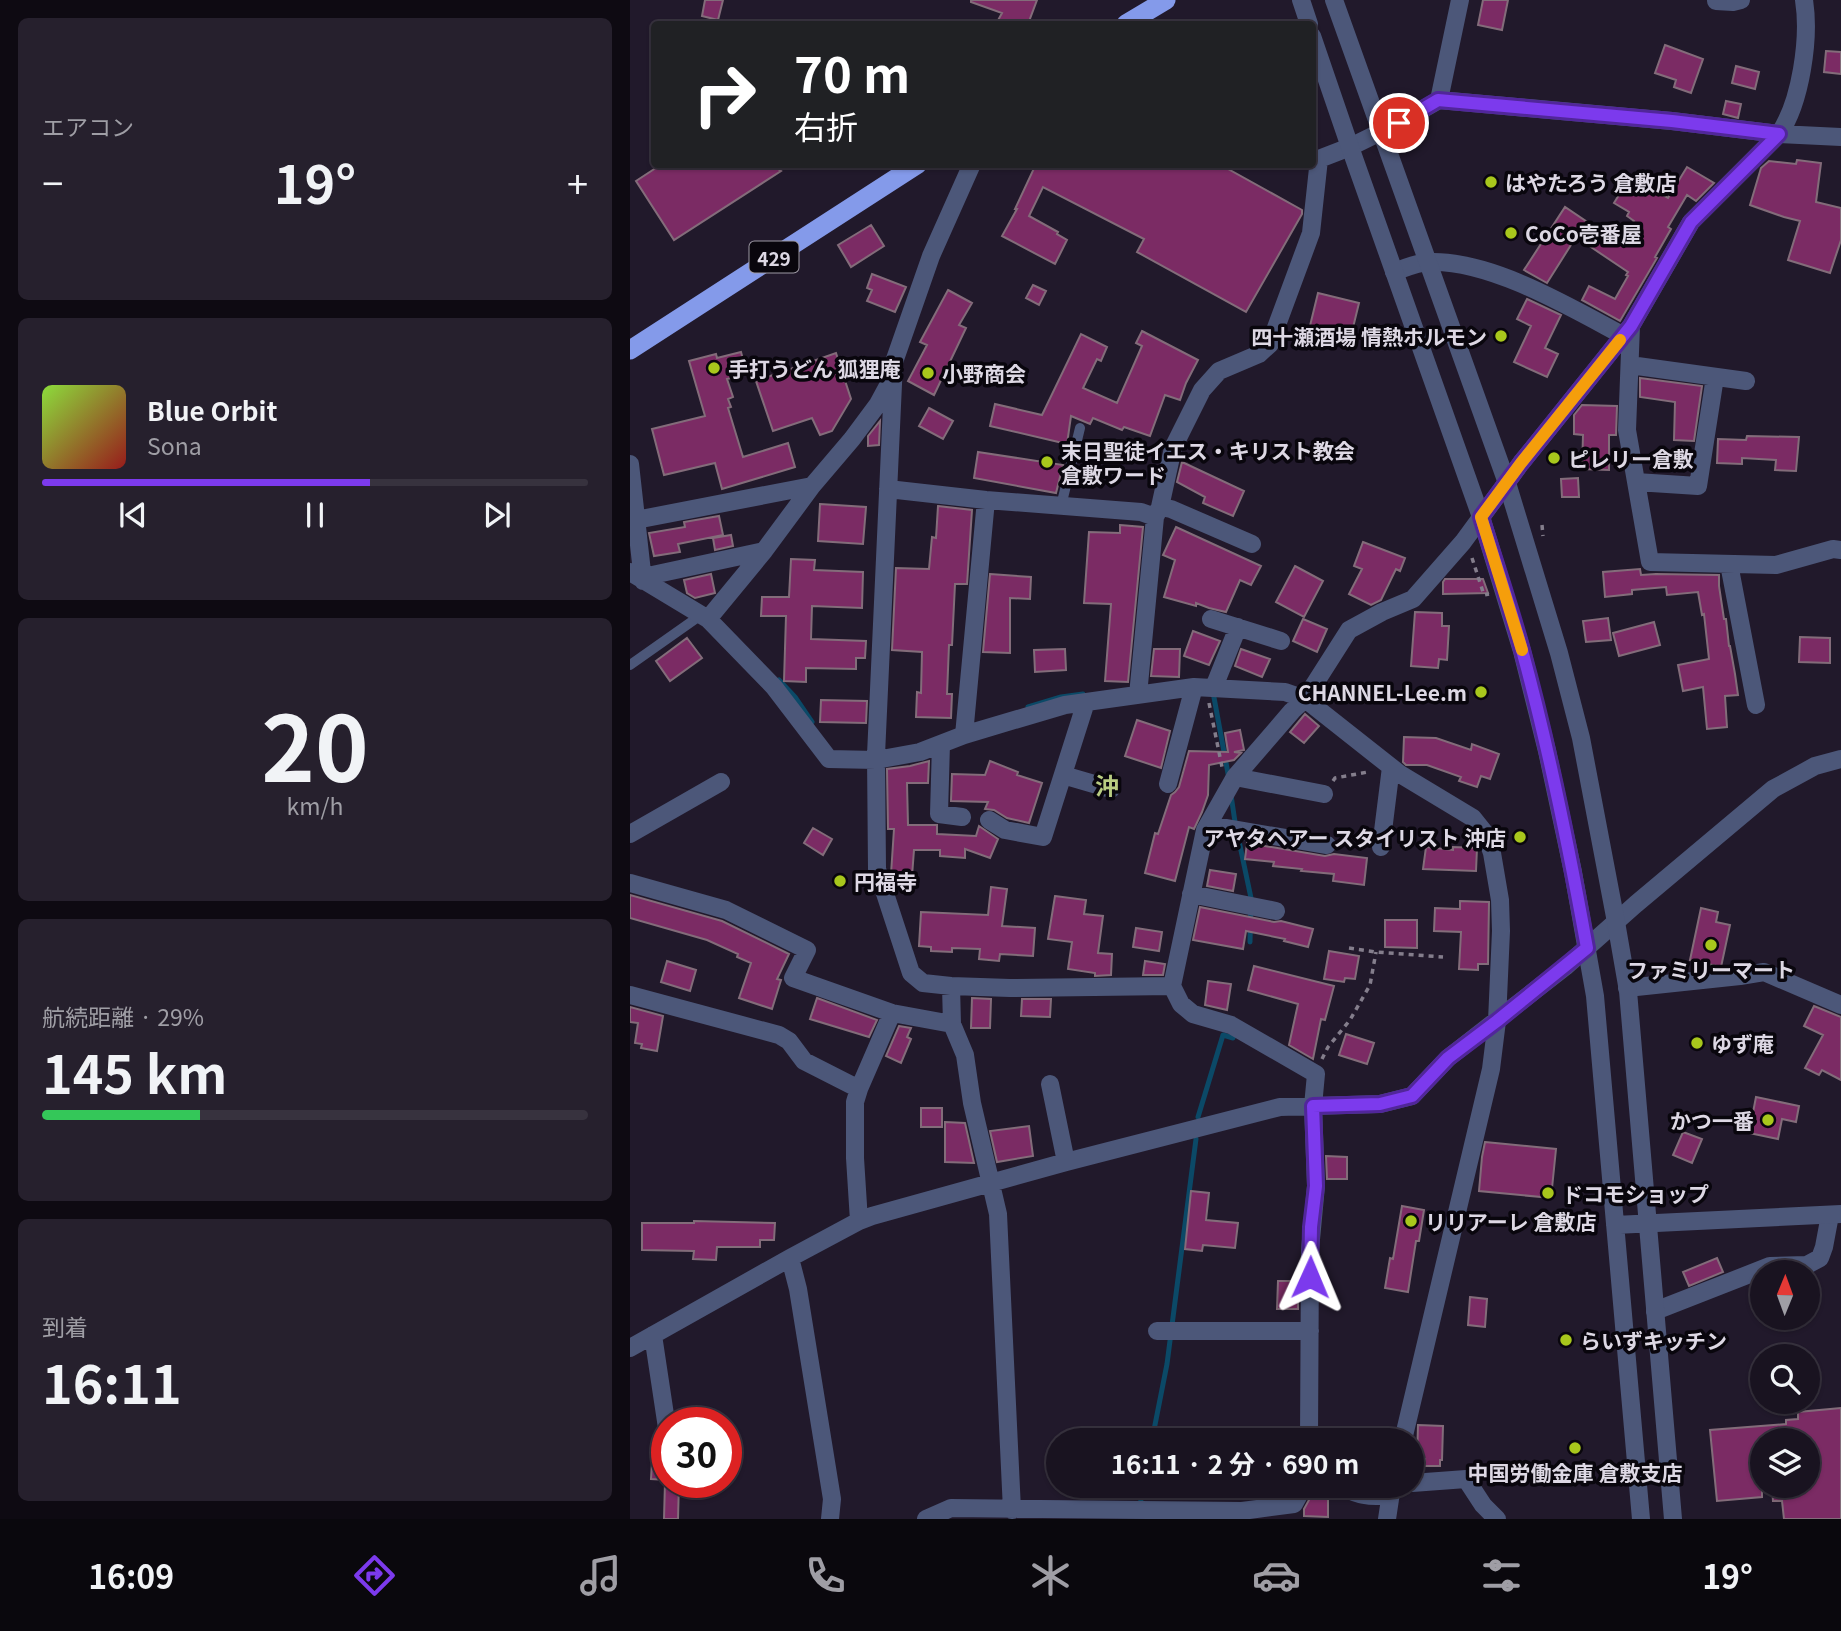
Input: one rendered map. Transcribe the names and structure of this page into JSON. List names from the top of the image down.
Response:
{
  "streets": {
    "highway": ["429"]
  },
  "districts": ["沖"],
  "places": [
    "はやたろう 倉敷店",
    "CoCo壱番屋",
    "四十瀬酒場 情熱ホルモン",
    "手打うどん 狐狸庵",
    "小野商会",
    "ピレリー倉敷",
    "末日聖徒イエス・キリスト教会 倉敷ワード",
    "CHANNEL-Lee.m",
    "アヤタヘアー スタイリスト 沖店",
    "円福寺",
    "ファミリーマート",
    "ゆず庵",
    "かつ一番",
    "ドコモショップ",
    "リリアーレ 倉敷店",
    "らいずキッチン",
    "中国労働金庫 倉敷支店"
  ],
  "north": "top",
  "page": {
    "tile": [
      "エアコン",
      ["20", "km/h"],
      ["航続距離 · 29%", "145 km"],
      ["到着", "16:11"]
    ],
    "turn": ["70 m", "右折"],
    "heat": ["−", "19°", "+"],
    "song": ["Blue Orbit", "Sona"],
    "limit": "30",
    "trip": "16:11 · 2 分 · 690 m",
    "tabs": ["16:09", "19°"]
  }
}
